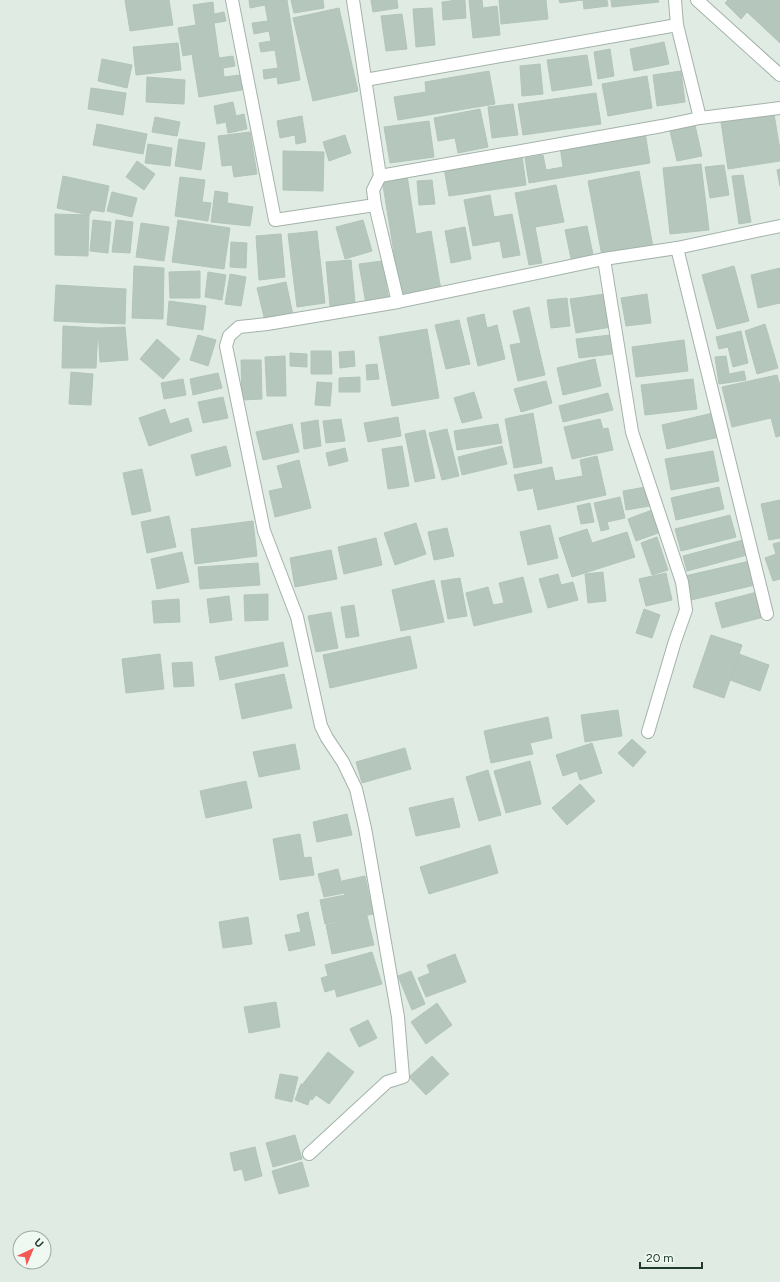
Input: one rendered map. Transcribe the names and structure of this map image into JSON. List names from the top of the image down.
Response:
{
  "scale_bar": "20 m",
  "north": "top right"
}
